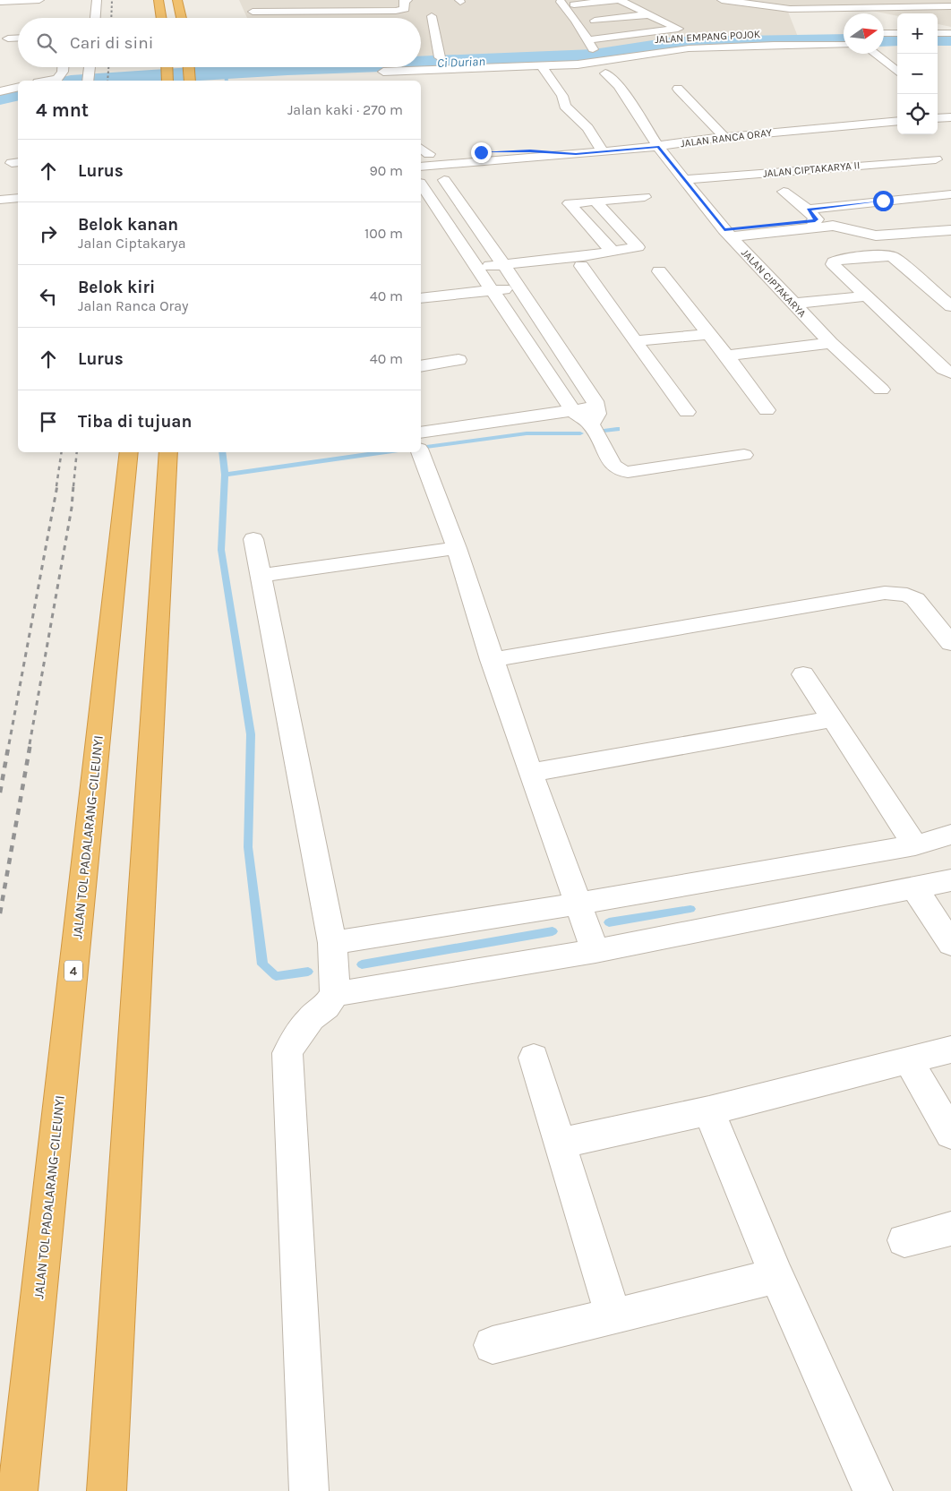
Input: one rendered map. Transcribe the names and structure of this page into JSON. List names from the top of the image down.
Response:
{
  "streets": {
    "highway": ["JALAN TOL PADALARANG–CILEUNYI", "4"],
    "street": [
      "JALAN EMPANG POJOK",
      "JALAN RANCA ORAY",
      "JALAN CIPTAKARYA II",
      "JALAN CIPTAKARYA"
    ]
  },
  "crossings": [
    ["JALAN RANCA ORAY", "JALAN CIPTAKARYA"],
    ["JALAN CIPTAKARYA II", "JALAN CIPTAKARYA"]
  ],
  "water": ["Ci Durian"],
  "north": "right",
  "page": {
    "map_buttons": ["+", "−"],
    "search": "Cari di sini",
    "heading": ["4 mnt", "Jalan kaki · 270 m"],
    "list": [
      ["Lurus", "90 m"],
      ["Belok kanan", "Jalan Ciptakarya", "100 m"],
      ["Belok kiri", "Jalan Ranca Oray", "40 m"],
      ["Lurus", "40 m"],
      "Tiba di tujuan"
    ]
  }
}
